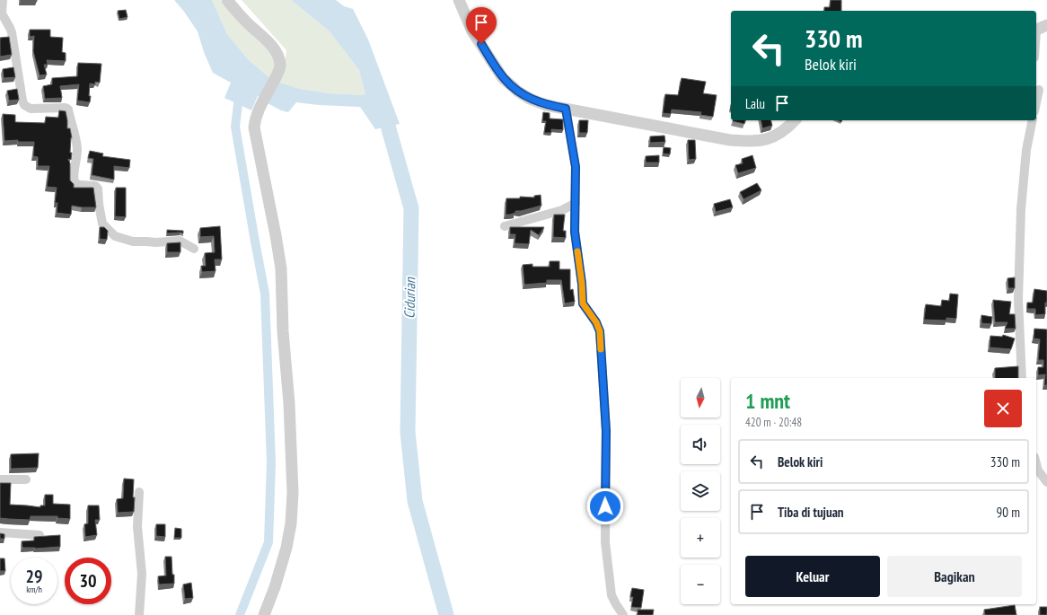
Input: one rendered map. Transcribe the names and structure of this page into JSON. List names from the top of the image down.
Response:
{
  "water": ["Cidurian"],
  "north": "bottom",
  "page": {
    "turn": ["330 m", "Belok kiri"],
    "then": "Lalu",
    "map_buttons": ["+", "−"],
    "heading": ["1 mnt", "420 m · 20:48"],
    "list": [
      {
        "name": "Belok kiri",
        "value": "330 m"
      },
      {
        "name": "Tiba di tujuan",
        "value": "90 m"
      }
    ],
    "buttons": ["Keluar", "Bagikan"],
    "speed": "29 km/h",
    "limit": "30"
  }
}
